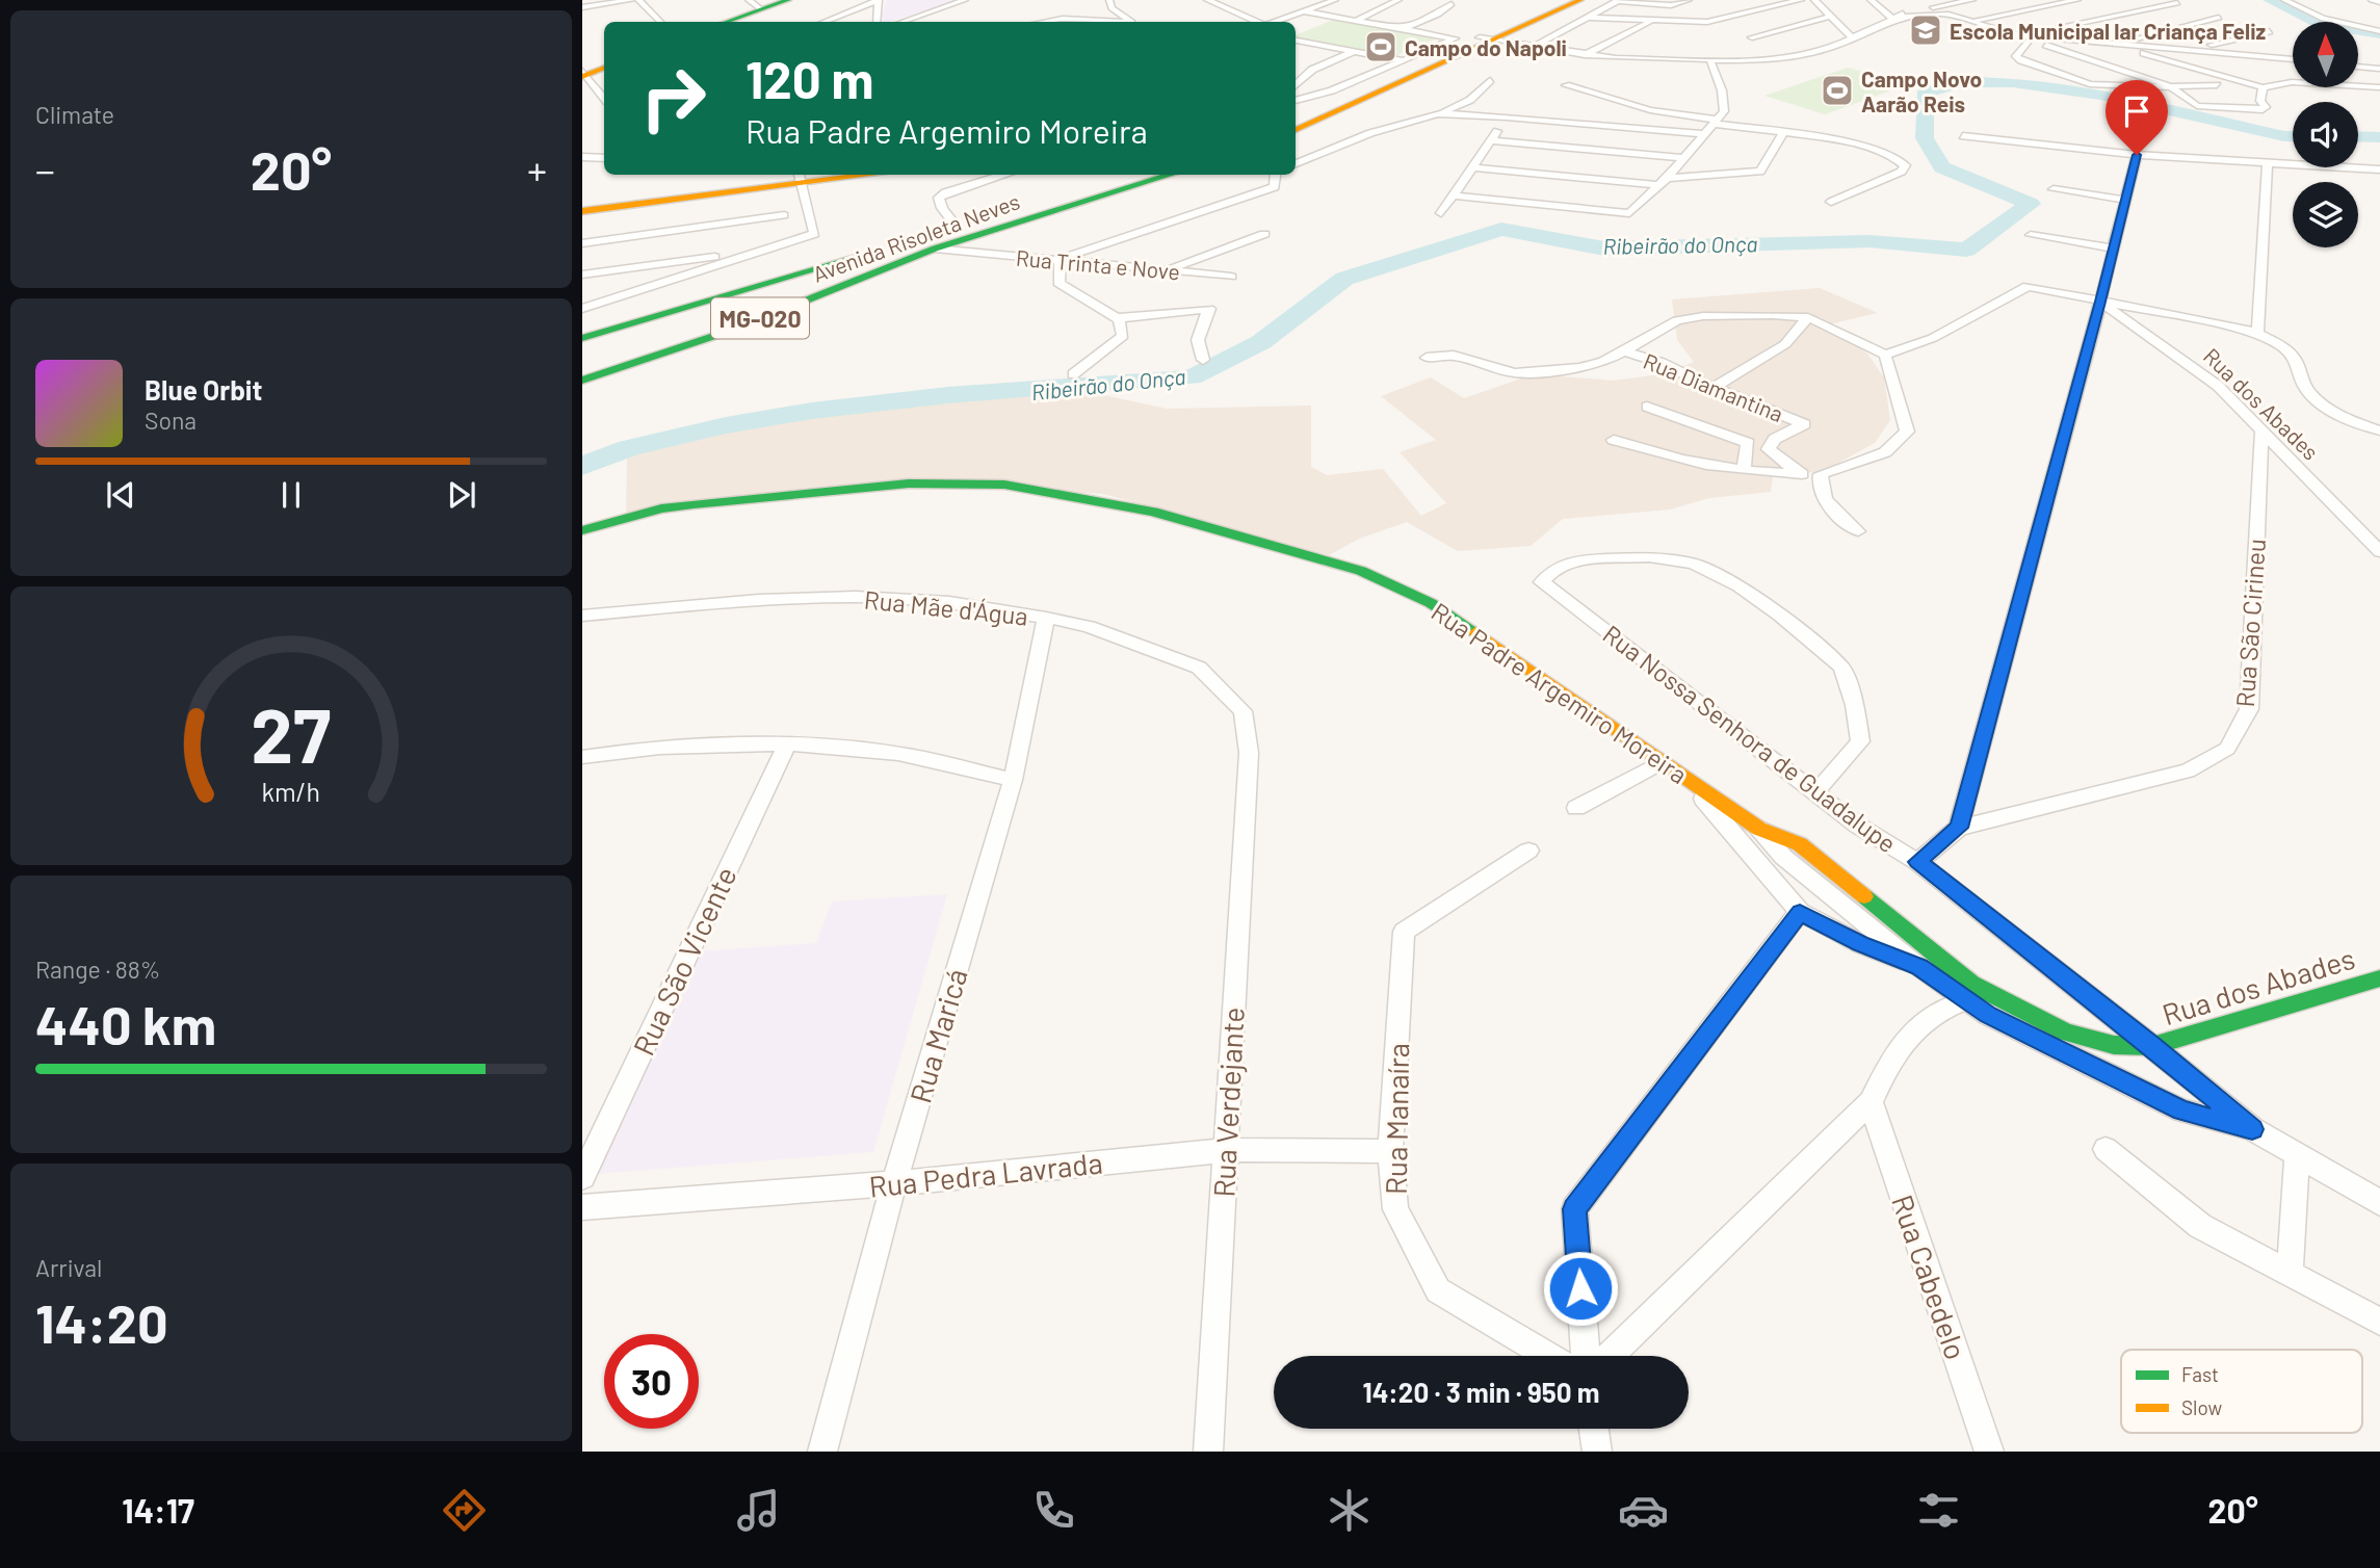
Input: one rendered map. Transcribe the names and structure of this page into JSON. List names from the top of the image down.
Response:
{
  "streets": {
    "main road": [
      "Avenida Risoleta Neves",
      "MG-020",
      "Rua dos Abades",
      "Rua Padre Argemiro Moreira"
    ],
    "street": [
      "Rua Trinta e Nove",
      "Rua Diamantina",
      "Rua Mãe d'Água",
      "Rua São Cirineu",
      "Rua Nossa Senhora de Guadalupe",
      "Rua São Vicente",
      "Rua Maricá",
      "Rua Verdejante",
      "Rua Manaíra",
      "Rua Pedra Lavrada",
      "Rua Cabedelo"
    ]
  },
  "crossings": [
    ["Avenida Risoleta Neves", "Rua Trinta e Nove"],
    ["Rua dos Abades", "Rua São Cirineu"],
    ["Rua dos Abades", "Rua Padre Argemiro Moreira"],
    ["Rua dos Abades", "Rua Nossa Senhora de Guadalupe"],
    ["Rua Mãe d'Água", "Rua Maricá"],
    ["Rua Mãe d'Água", "Rua Verdejante"],
    ["Rua Padre Argemiro Moreira", "Rua Nossa Senhora de Guadalupe"],
    ["Rua Maricá", "Rua Pedra Lavrada"],
    ["Rua Verdejante", "Rua Pedra Lavrada"],
    ["Rua Manaíra", "Rua Pedra Lavrada"]
  ],
  "water": ["Ribeirão do Onça"],
  "places": {
    "school or university": ["Escola Municipal lar Criança Feliz"],
    "sports": ["Campo do Napoli", "Campo Novo Aarão Reis"]
  },
  "legend": ["Fast", "Slow"],
  "north": "top",
  "page": {
    "tile": [
      "Climate",
      ["Range · 88%", "440 km"],
      ["Arrival", "14:20"]
    ],
    "turn": ["120 m", "Rua Padre Argemiro Moreira"],
    "heat": ["−", "20°", "+"],
    "song": ["Blue Orbit", "Sona"],
    "limit": "30",
    "trip": "14:20 · 3 min · 950 m",
    "tabs": ["14:17", "20°"],
    "gauge": ["27", "km/h"]
  }
}
